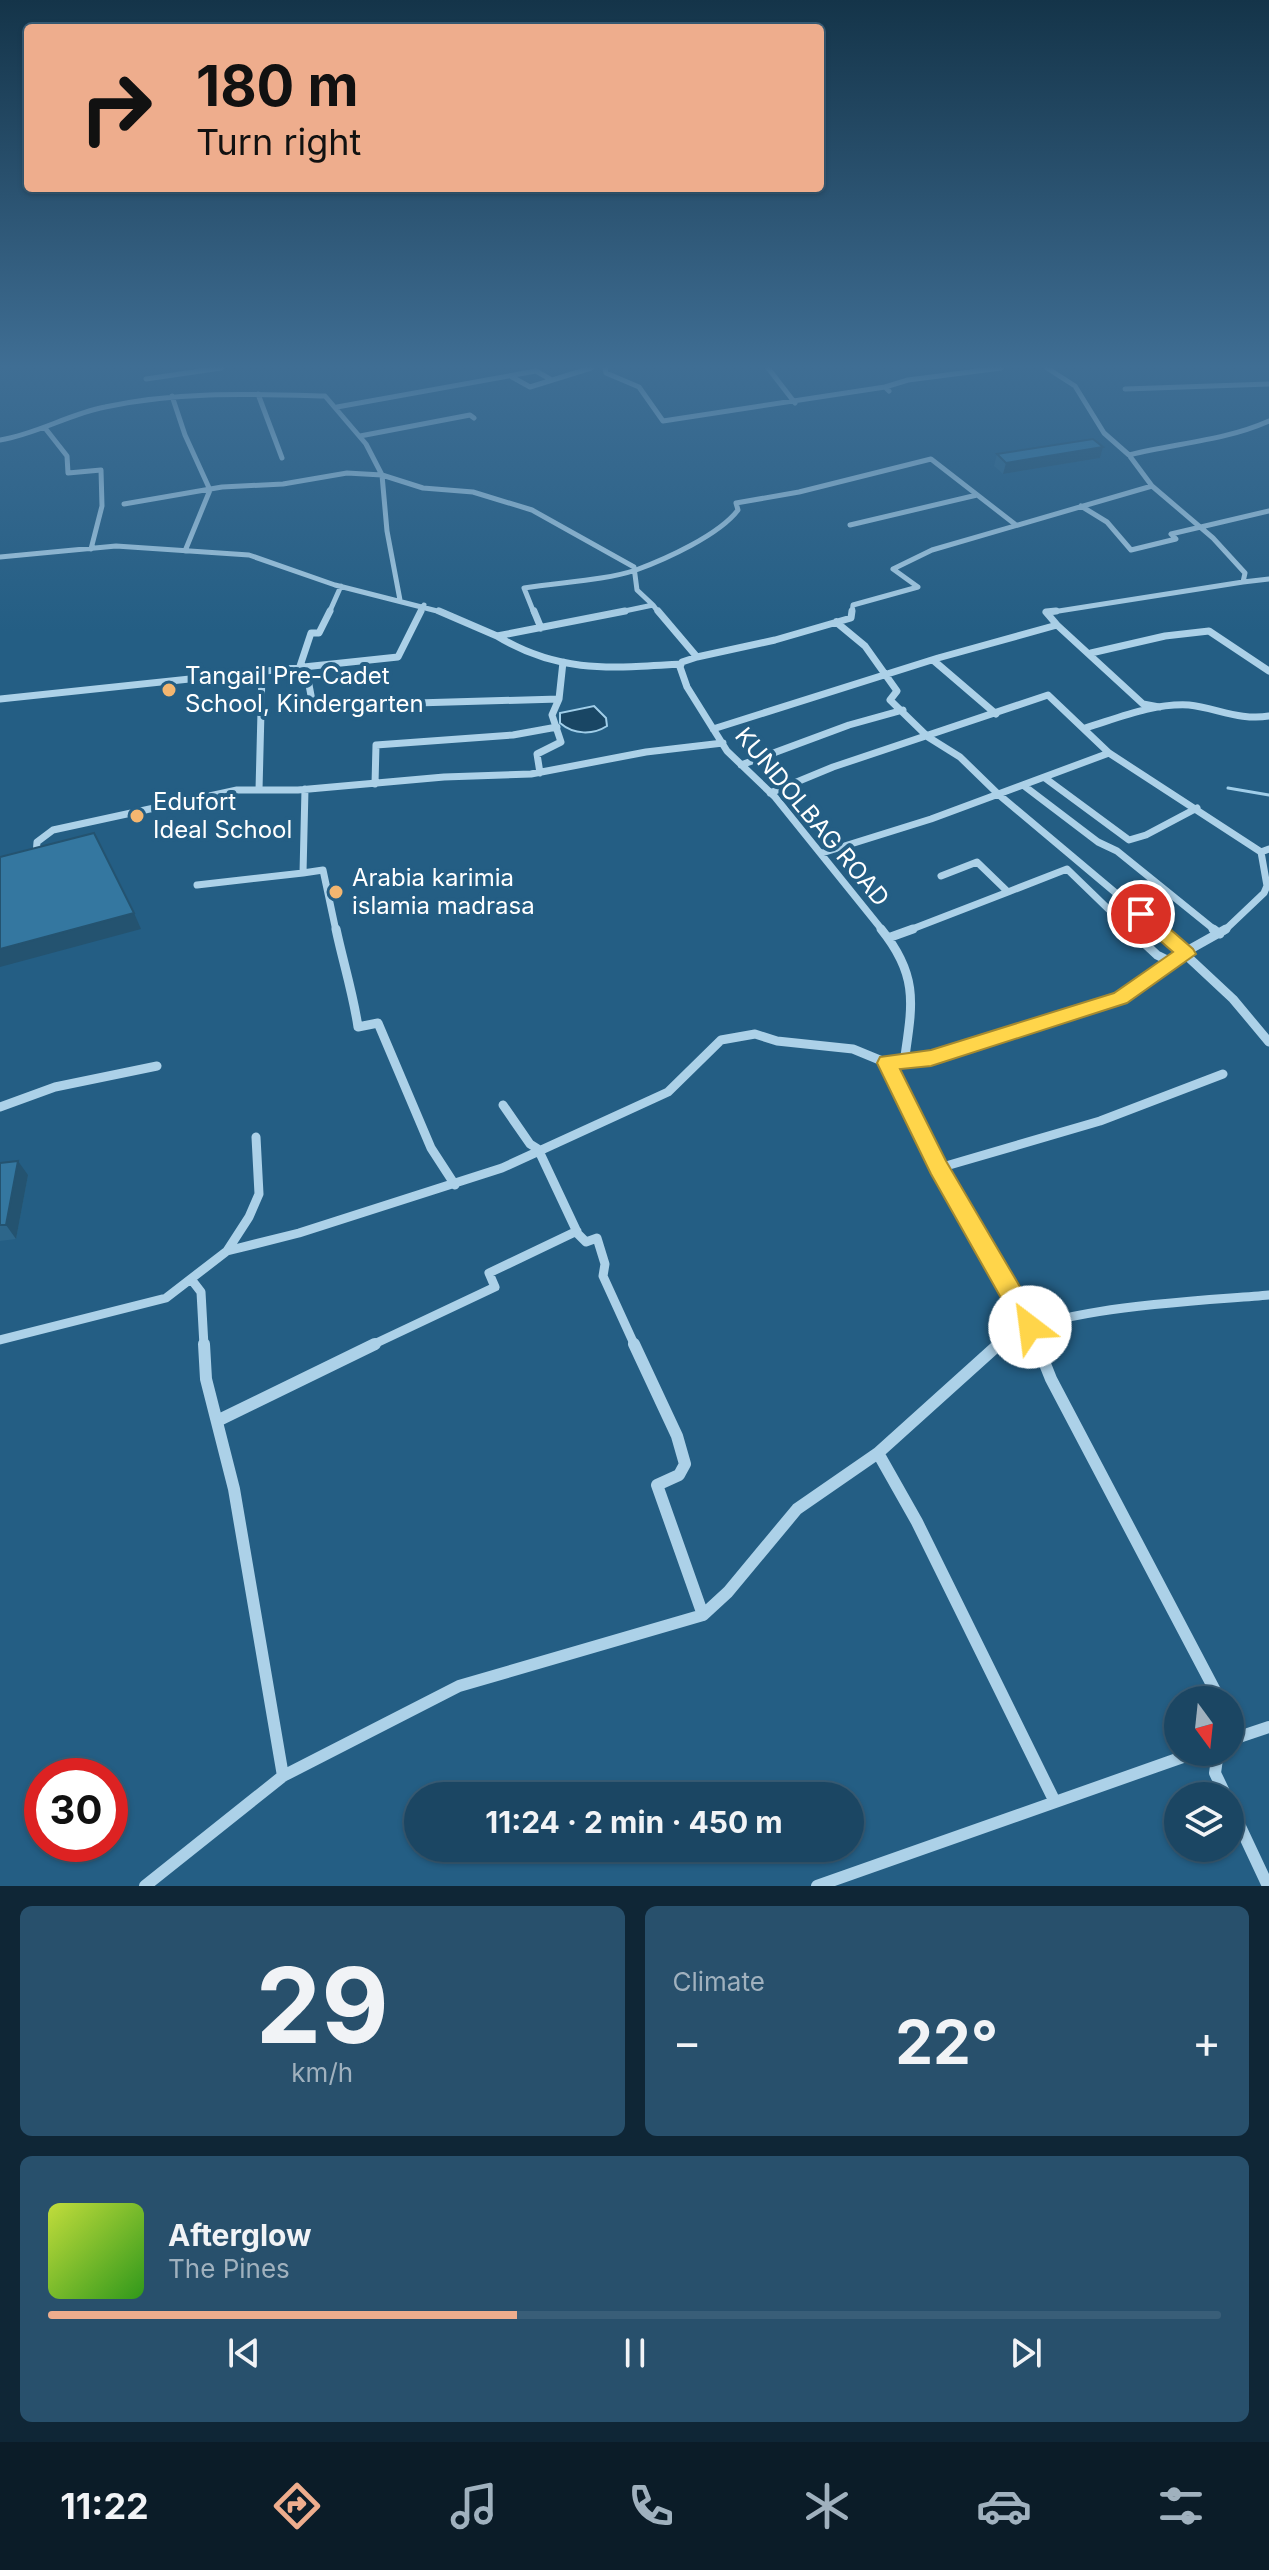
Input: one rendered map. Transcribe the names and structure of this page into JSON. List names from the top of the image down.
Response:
{
  "streets": {
    "street": ["KUNDOLBAG ROAD"]
  },
  "places": ["Tangail Pre-Cadet School, Kindergarten", "Edufort Ideal School", "Arabia karimia islamia madrasa"],
  "north": "bottom",
  "page": {
    "turn": ["180 m", "Turn right"],
    "limit": "30",
    "trip": "11:24 · 2 min · 450 m",
    "tile": [
      ["29", "km/h"],
      "Climate"
    ],
    "heat": ["−", "22°", "+"],
    "song": ["Afterglow", "The Pines"],
    "tabs": "11:22"
  }
}
